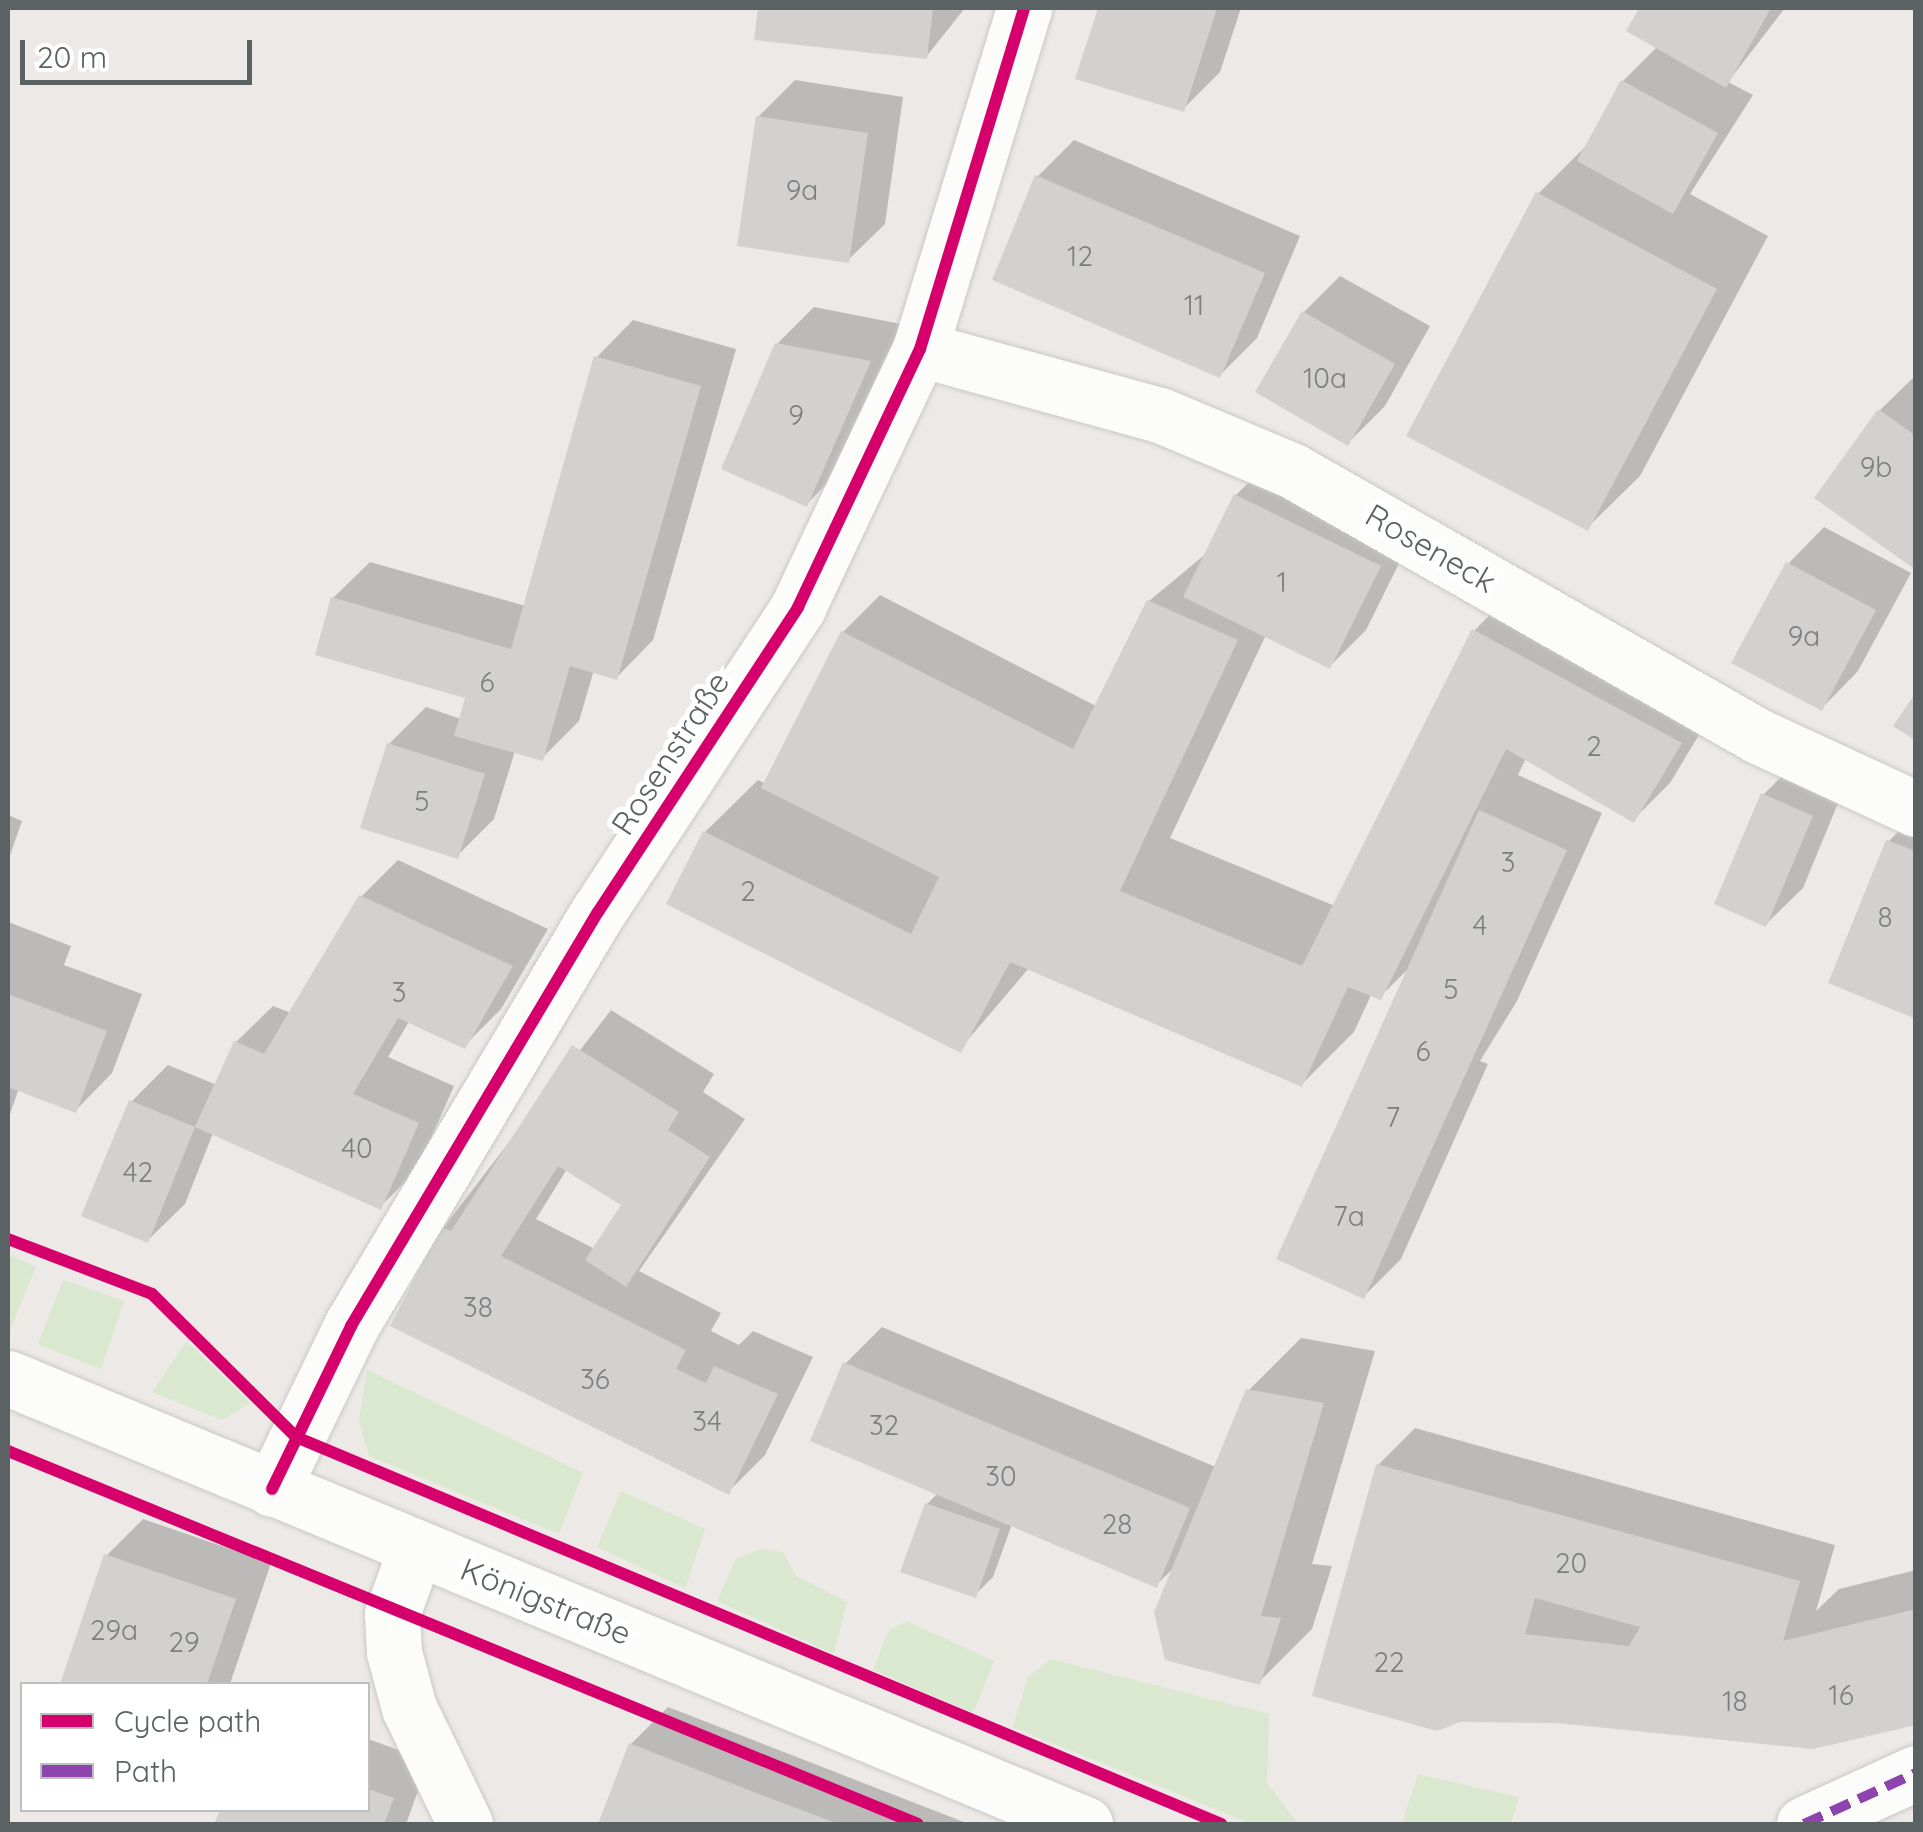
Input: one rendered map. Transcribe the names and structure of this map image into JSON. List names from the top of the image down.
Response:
{
  "streets": {
    "street": ["Roseneck", "Rosenstraße", "Königstraße"]
  },
  "crossings": [
    ["Roseneck", "Rosenstraße"],
    ["Rosenstraße", "Königstraße"]
  ],
  "house_numbers": [
    "9a",
    "12",
    "11",
    "10a",
    "9",
    "9b",
    "1",
    "9a",
    "6",
    "2",
    "5",
    "3",
    "2",
    "8",
    "4",
    "5",
    "3",
    "6",
    "7",
    "40",
    "42",
    "7a",
    "38",
    "36",
    "34",
    "32",
    "30",
    "28",
    "20",
    "29a",
    "29",
    "22",
    "16",
    "18"
  ],
  "legend": ["Cycle path", "Path"],
  "scale_bar": "20 m"
}
